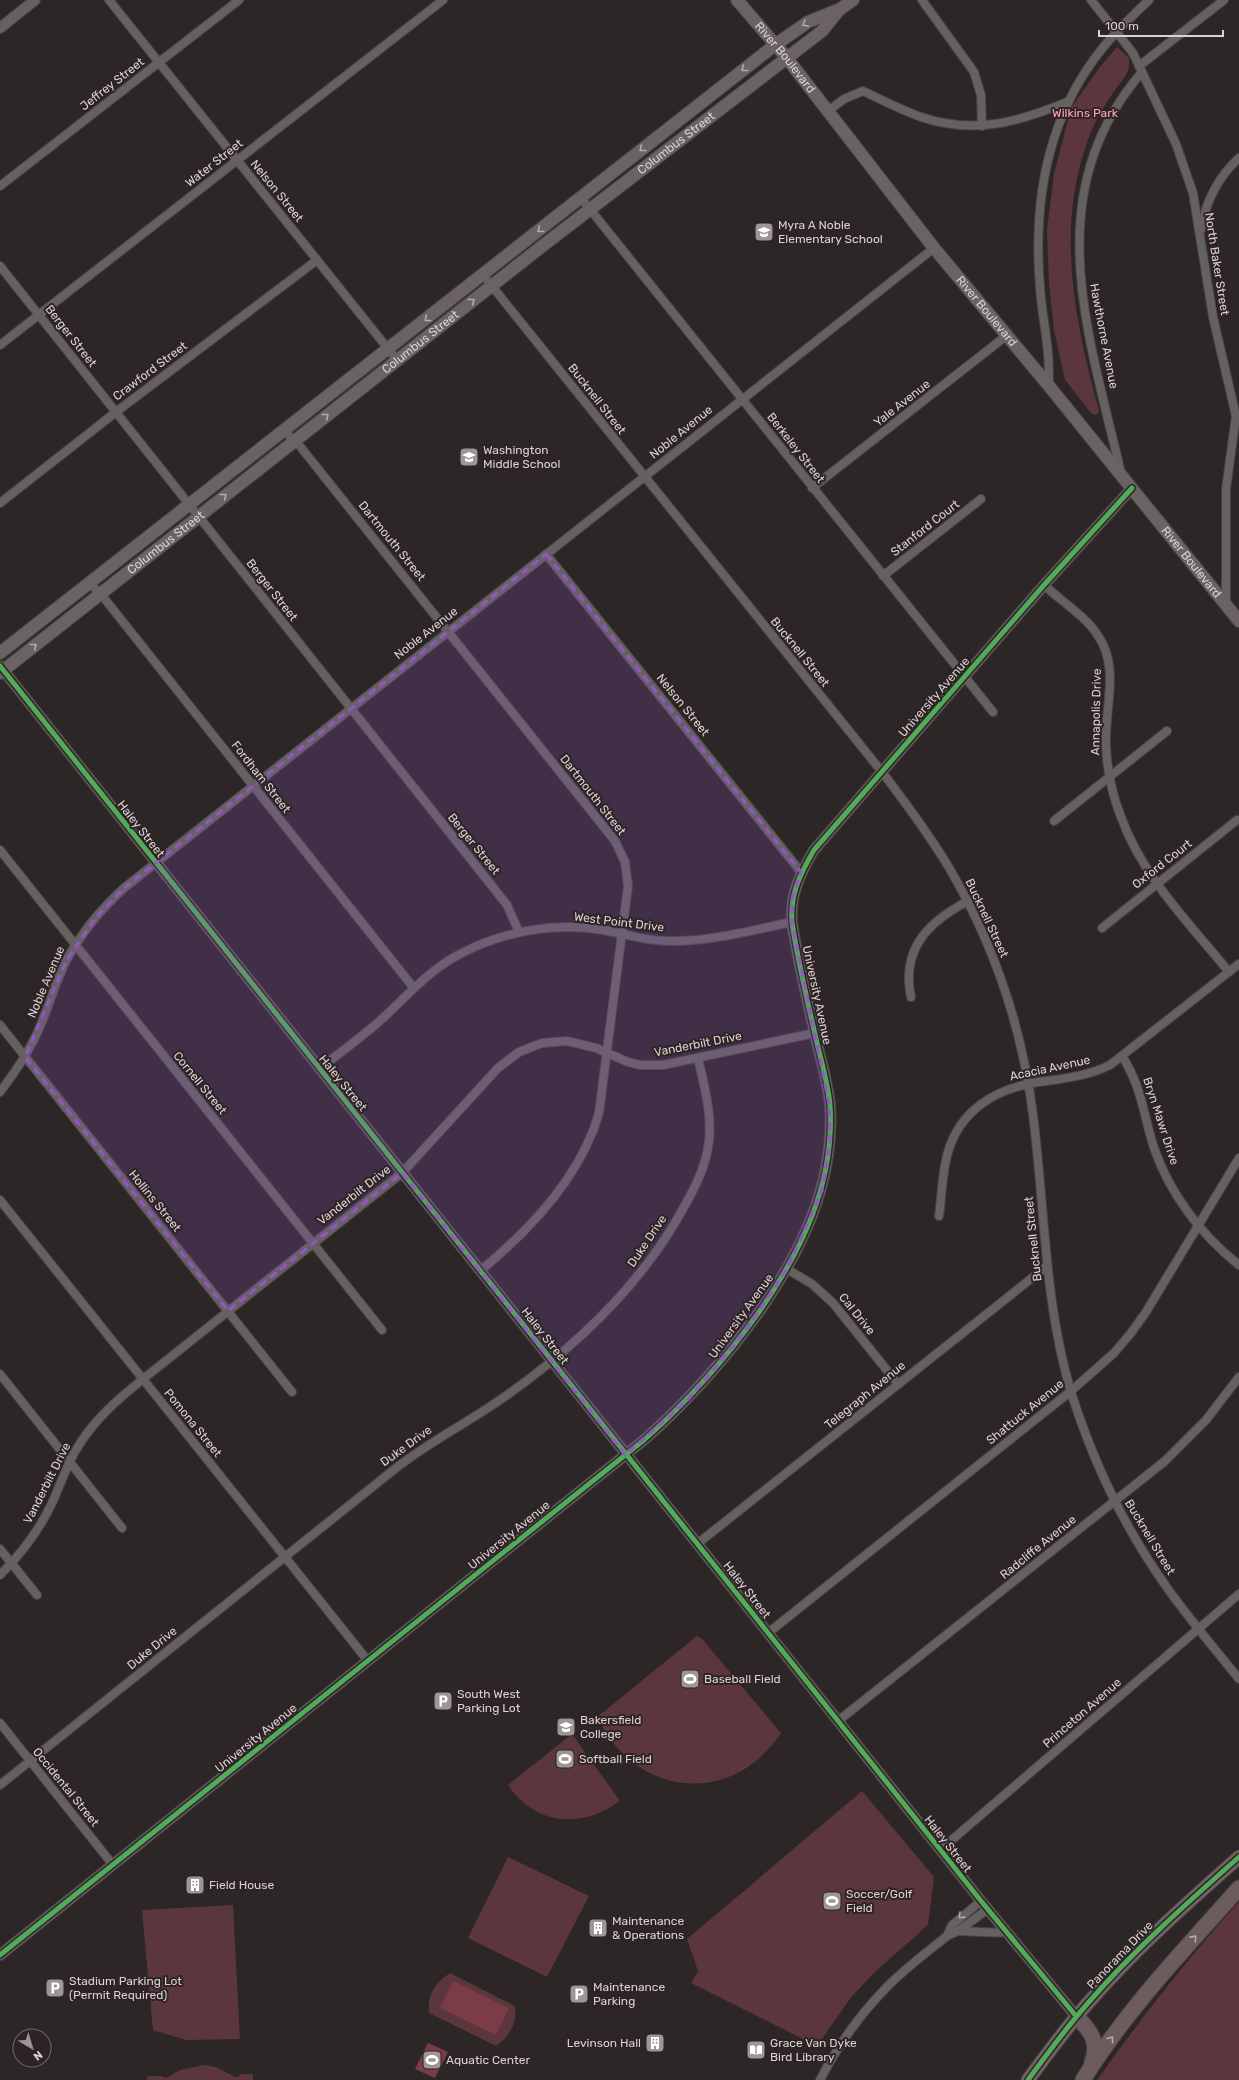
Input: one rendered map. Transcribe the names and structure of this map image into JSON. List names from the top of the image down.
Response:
{
  "streets": {
    "main road": ["River Boulevard", "Columbus Street", "Panorama Drive"],
    "street": [
      "Jeffrey Street",
      "Water Street",
      "Nelson Street",
      "North Baker Street",
      "Berger Street",
      "Hawthorne Avenue",
      "Crawford Street",
      "Bucknell Street",
      "Yale Avenue",
      "Noble Avenue",
      "Berkeley Street",
      "Stanford Court",
      "Dartmouth Street",
      "University Avenue",
      "Annapolis Drive",
      "Fordham Street",
      "Haley Street",
      "Oxford Court",
      "West Point Drive",
      "Vanderbilt Drive",
      "Acacia Avenue",
      "Cornell Street",
      "Bryn Mawr Drive",
      "Hollins Street",
      "Duke Drive",
      "Cal Drive",
      "Telegraph Avenue",
      "Shattuck Avenue",
      "Pomona Street",
      "Radcliffe Avenue",
      "Princeton Avenue",
      "Occidental Street"
    ]
  },
  "crossings": [
    ["River Boulevard", "Columbus Street"],
    ["River Boulevard", "North Baker Street"],
    ["River Boulevard", "Hawthorne Avenue"],
    ["River Boulevard", "Yale Avenue"],
    ["River Boulevard", "Noble Avenue"],
    ["River Boulevard", "University Avenue"],
    ["Jeffrey Street", "Nelson Street"],
    ["Columbus Street", "Nelson Street"],
    ["Columbus Street", "Berger Street"],
    ["Columbus Street", "Bucknell Street"],
    ["Columbus Street", "Berkeley Street"],
    ["Columbus Street", "Dartmouth Street"],
    ["Columbus Street", "Fordham Street"],
    ["Columbus Street", "Haley Street"],
    ["Water Street", "Nelson Street"],
    ["Water Street", "Berger Street"],
    ["Nelson Street", "Crawford Street"],
    ["Nelson Street", "Noble Avenue"],
    ["Nelson Street", "University Avenue"],
    ["North Baker Street", "Hawthorne Avenue"],
    ["Berger Street", "Crawford Street"],
    ["Berger Street", "Noble Avenue"],
    ["Berger Street", "West Point Drive"],
    ["Bucknell Street", "Noble Avenue"],
    ["Bucknell Street", "University Avenue"],
    ["Bucknell Street", "Acacia Avenue"],
    ["Bucknell Street", "Telegraph Avenue"],
    ["Bucknell Street", "Shattuck Avenue"],
    ["Bucknell Street", "Radcliffe Avenue"],
    ["Bucknell Street", "Princeton Avenue"],
    ["Yale Avenue", "Berkeley Street"],
    ["Noble Avenue", "Berkeley Street"],
    ["Noble Avenue", "Dartmouth Street"],
    ["Noble Avenue", "Fordham Street"],
    ["Noble Avenue", "Haley Street"],
    ["Noble Avenue", "Cornell Street"],
    ["Noble Avenue", "Hollins Street"],
    ["Berkeley Street", "Stanford Court"],
    ["Berkeley Street", "University Avenue"],
    ["Dartmouth Street", "Haley Street"],
    ["Dartmouth Street", "West Point Drive"],
    ["Dartmouth Street", "Vanderbilt Drive"],
    ["University Avenue", "Annapolis Drive"],
    ["University Avenue", "Haley Street"],
    ["University Avenue", "West Point Drive"],
    ["University Avenue", "Vanderbilt Drive"],
    ["University Avenue", "Cal Drive"],
    ["University Avenue", "Pomona Street"],
    ["University Avenue", "Occidental Street"],
    ["Annapolis Drive", "Oxford Court"],
    ["Annapolis Drive", "Acacia Avenue"],
    ["Fordham Street", "West Point Drive"],
    ["Haley Street", "West Point Drive"],
    ["Haley Street", "Vanderbilt Drive"],
    ["Haley Street", "Duke Drive"],
    ["Haley Street", "Telegraph Avenue"],
    ["Haley Street", "Shattuck Avenue"],
    ["Haley Street", "Radcliffe Avenue"],
    ["Haley Street", "Princeton Avenue"],
    ["Haley Street", "Panorama Drive"],
    ["Vanderbilt Drive", "Cornell Street"],
    ["Vanderbilt Drive", "Hollins Street"],
    ["Vanderbilt Drive", "Duke Drive"],
    ["Vanderbilt Drive", "Pomona Street"],
    ["Acacia Avenue", "Bryn Mawr Drive"],
    ["Bryn Mawr Drive", "Shattuck Avenue"],
    ["Duke Drive", "Pomona Street"],
    ["Duke Drive", "Occidental Street"],
    ["Cal Drive", "Telegraph Avenue"]
  ],
  "parks": ["Wilkins Park"],
  "places": {
    "school or university": ["Myra A Noble Elementary School", "Washington Middle School", "Bakersfield College"],
    "sports": [
      "Baseball Field",
      "Softball Field",
      "Soccer/Golf Field",
      "Aquatic Center"
    ],
    "parking": ["South West Parking Lot", "Stadium Parking Lot (Permit Required)", "Maintenance Parking"],
    "building": ["Field House", "Maintenance & Operations", "Levinson Hall"],
    "library": ["Grace Van Dyke Bird Library"]
  },
  "scale_bar": "100 m",
  "north": "bottom right"
}
